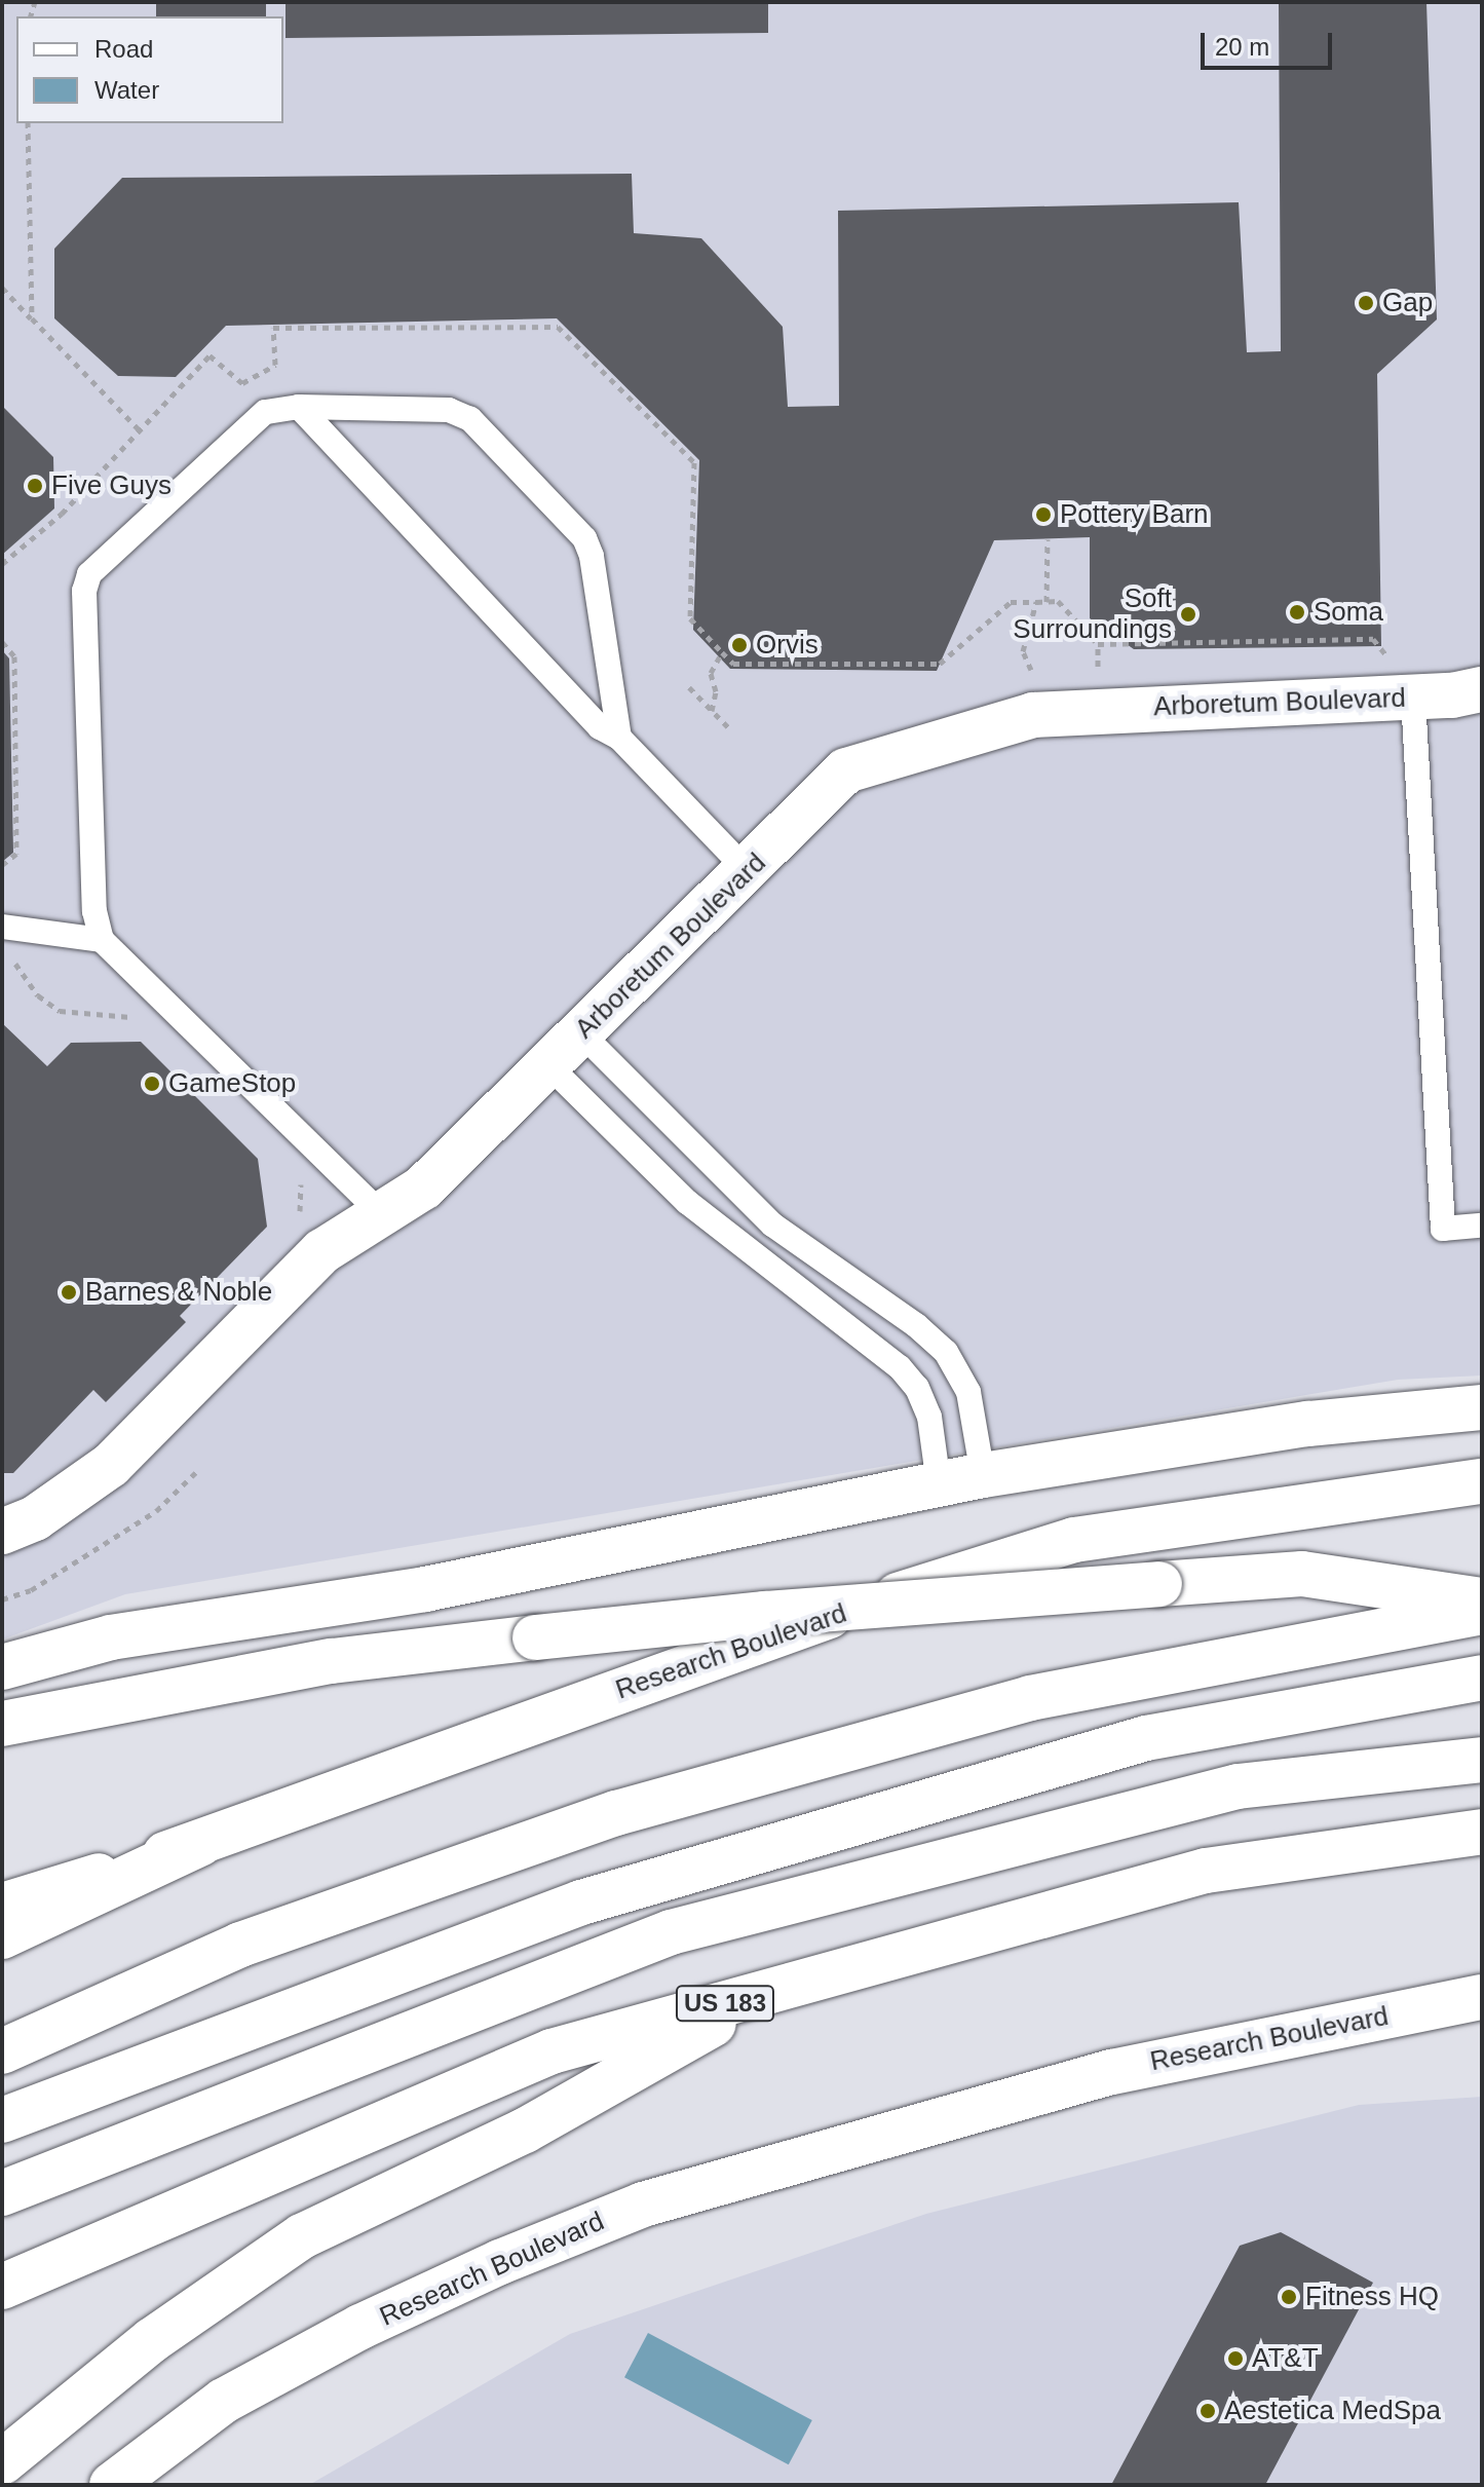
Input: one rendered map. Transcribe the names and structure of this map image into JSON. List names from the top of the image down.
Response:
{
  "streets": {
    "main road": ["Arboretum Boulevard", "Research Boulevard", "US 183"]
  },
  "places": [
    "Gap",
    "Five Guys",
    "Pottery Barn",
    "Soma",
    "Soft Surroundings",
    "Orvis",
    "GameStop",
    "Barnes & Noble",
    "Fitness HQ",
    "AT&T",
    "Aestetica MedSpa"
  ],
  "legend": ["Road", "Water"],
  "scale_bar": "20 m"
}
